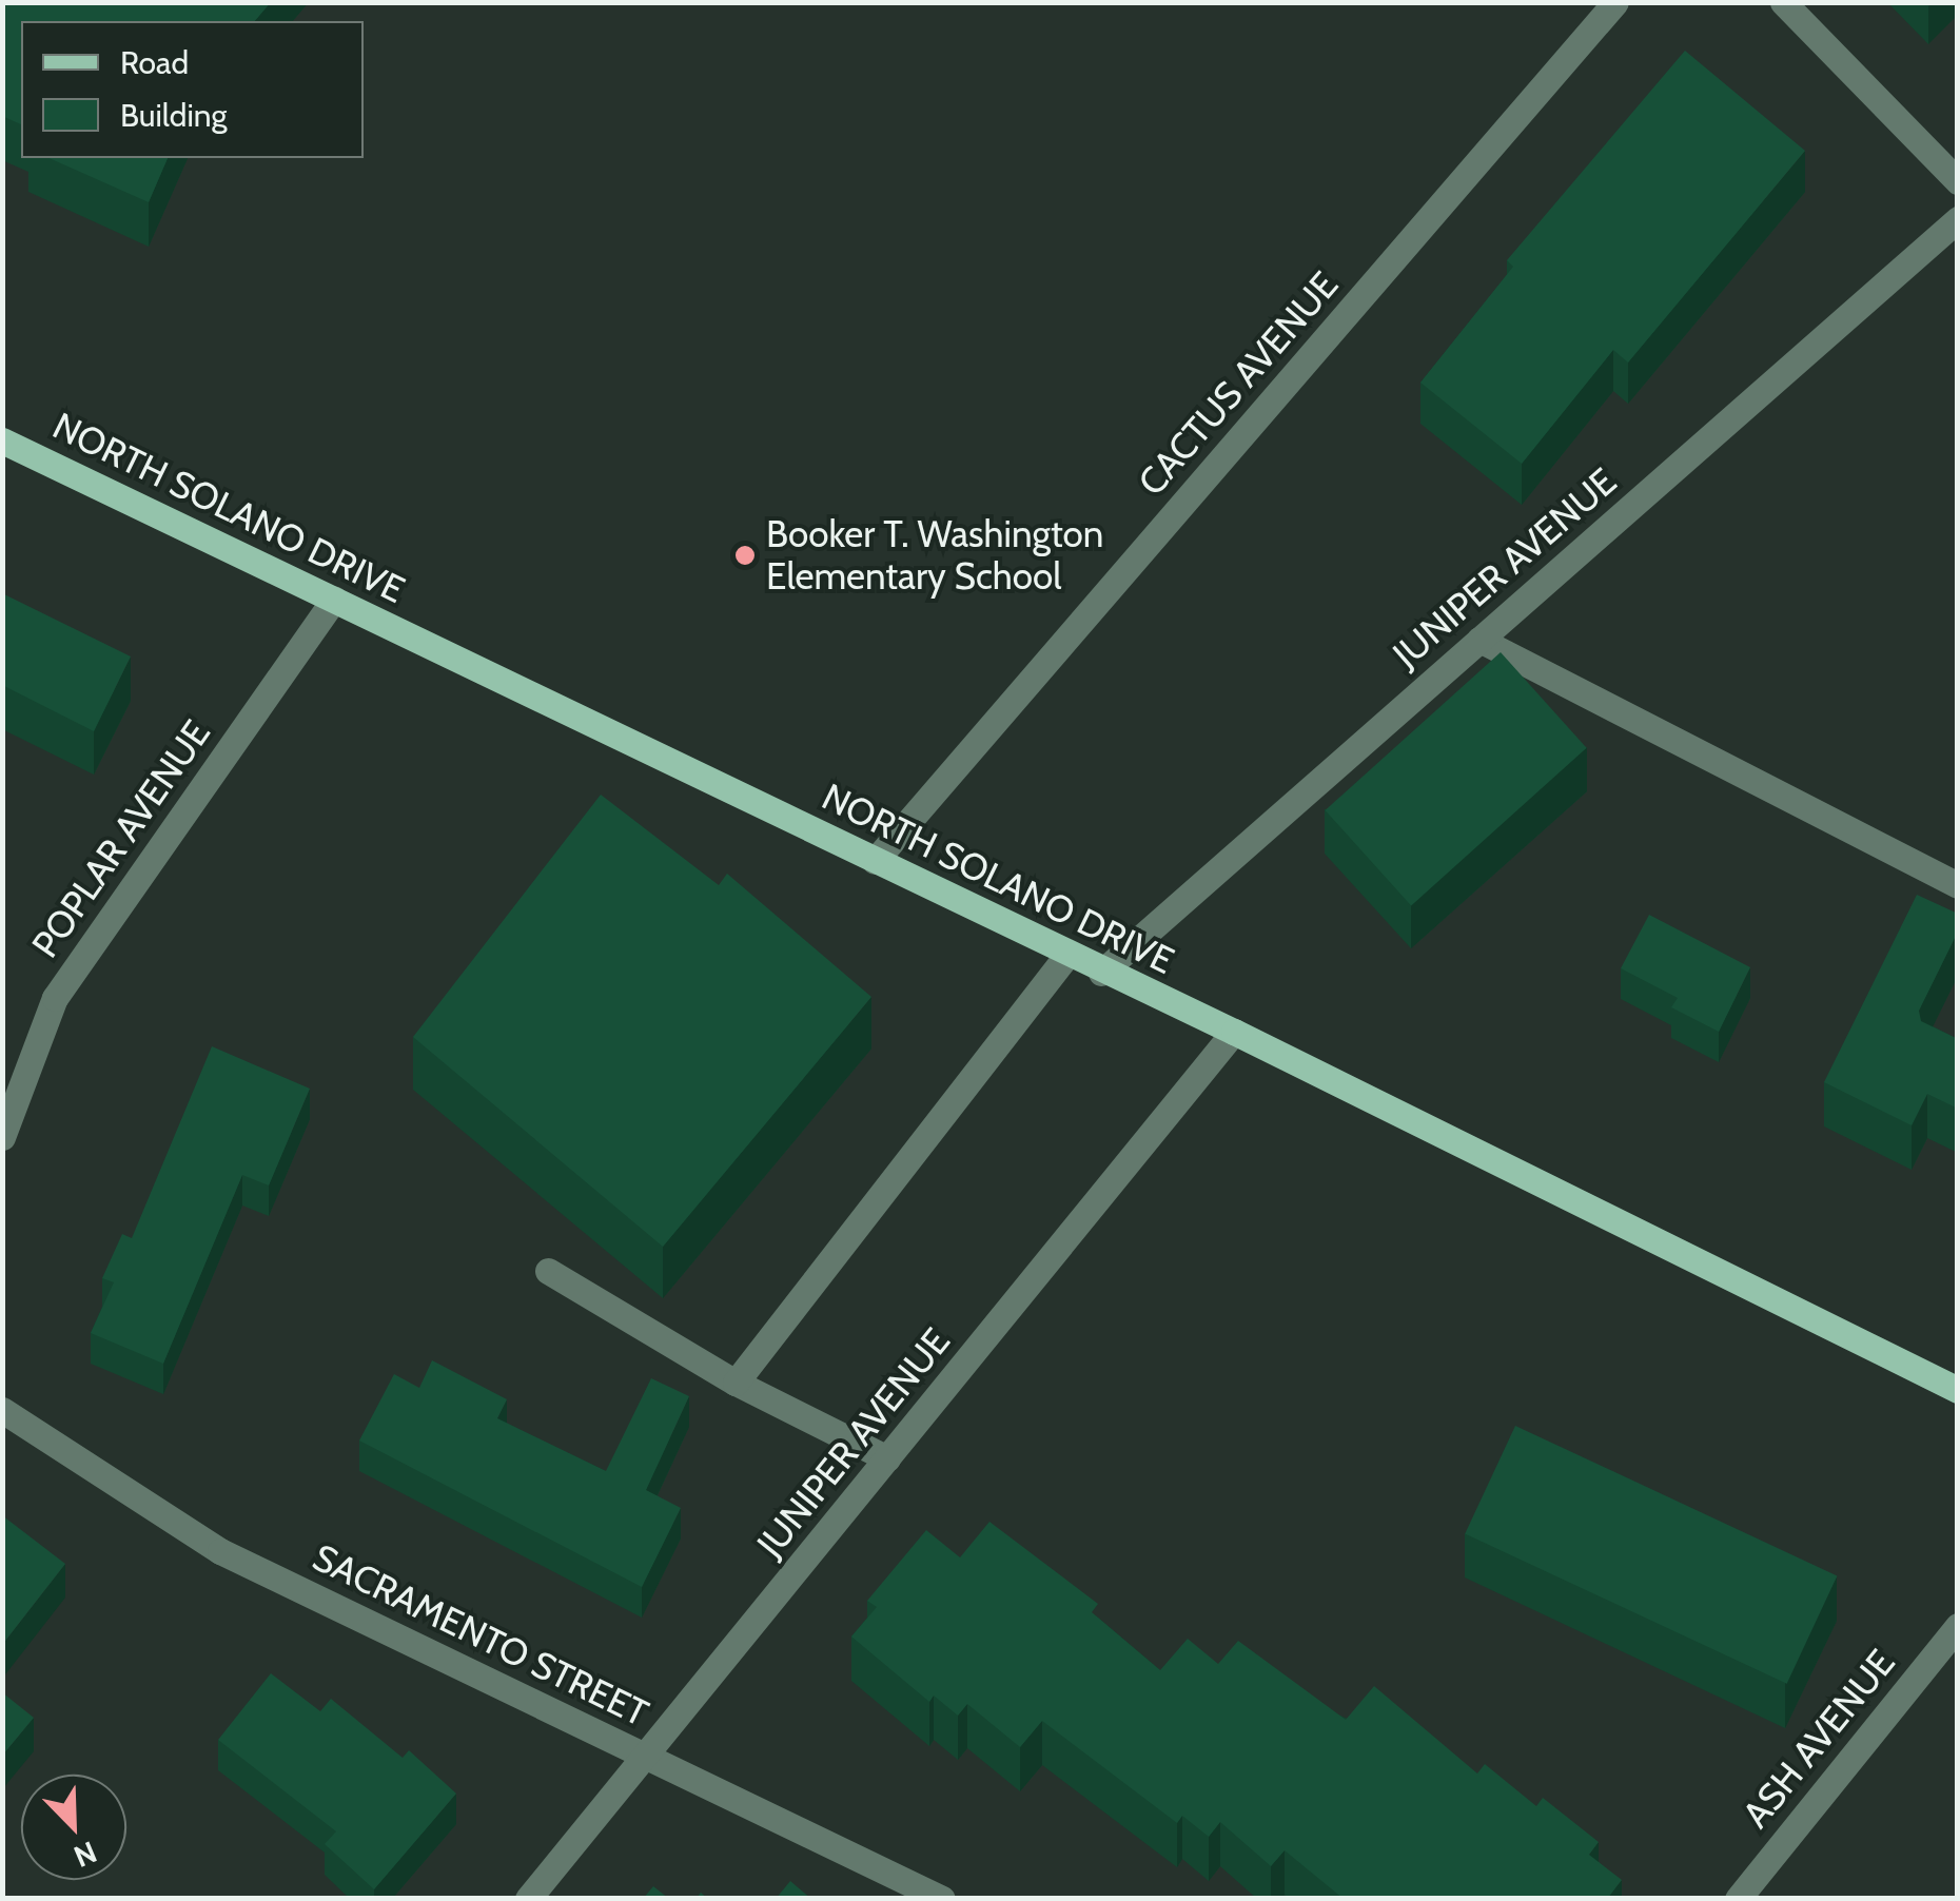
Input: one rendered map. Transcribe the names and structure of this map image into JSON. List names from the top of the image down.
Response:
{
  "streets": {
    "main road": ["NORTH SOLANO DRIVE"],
    "street": [
      "CACTUS AVENUE",
      "JUNIPER AVENUE",
      "POPLAR AVENUE",
      "SACRAMENTO STREET",
      "ASH AVENUE"
    ]
  },
  "crossings": [
    ["CACTUS AVENUE", "NORTH SOLANO DRIVE"],
    ["NORTH SOLANO DRIVE", "JUNIPER AVENUE"],
    ["NORTH SOLANO DRIVE", "POPLAR AVENUE"],
    ["JUNIPER AVENUE", "SACRAMENTO STREET"]
  ],
  "places": ["Booker T. Washington Elementary School"],
  "legend": ["Road", "Building"],
  "north": "bottom right"
}
